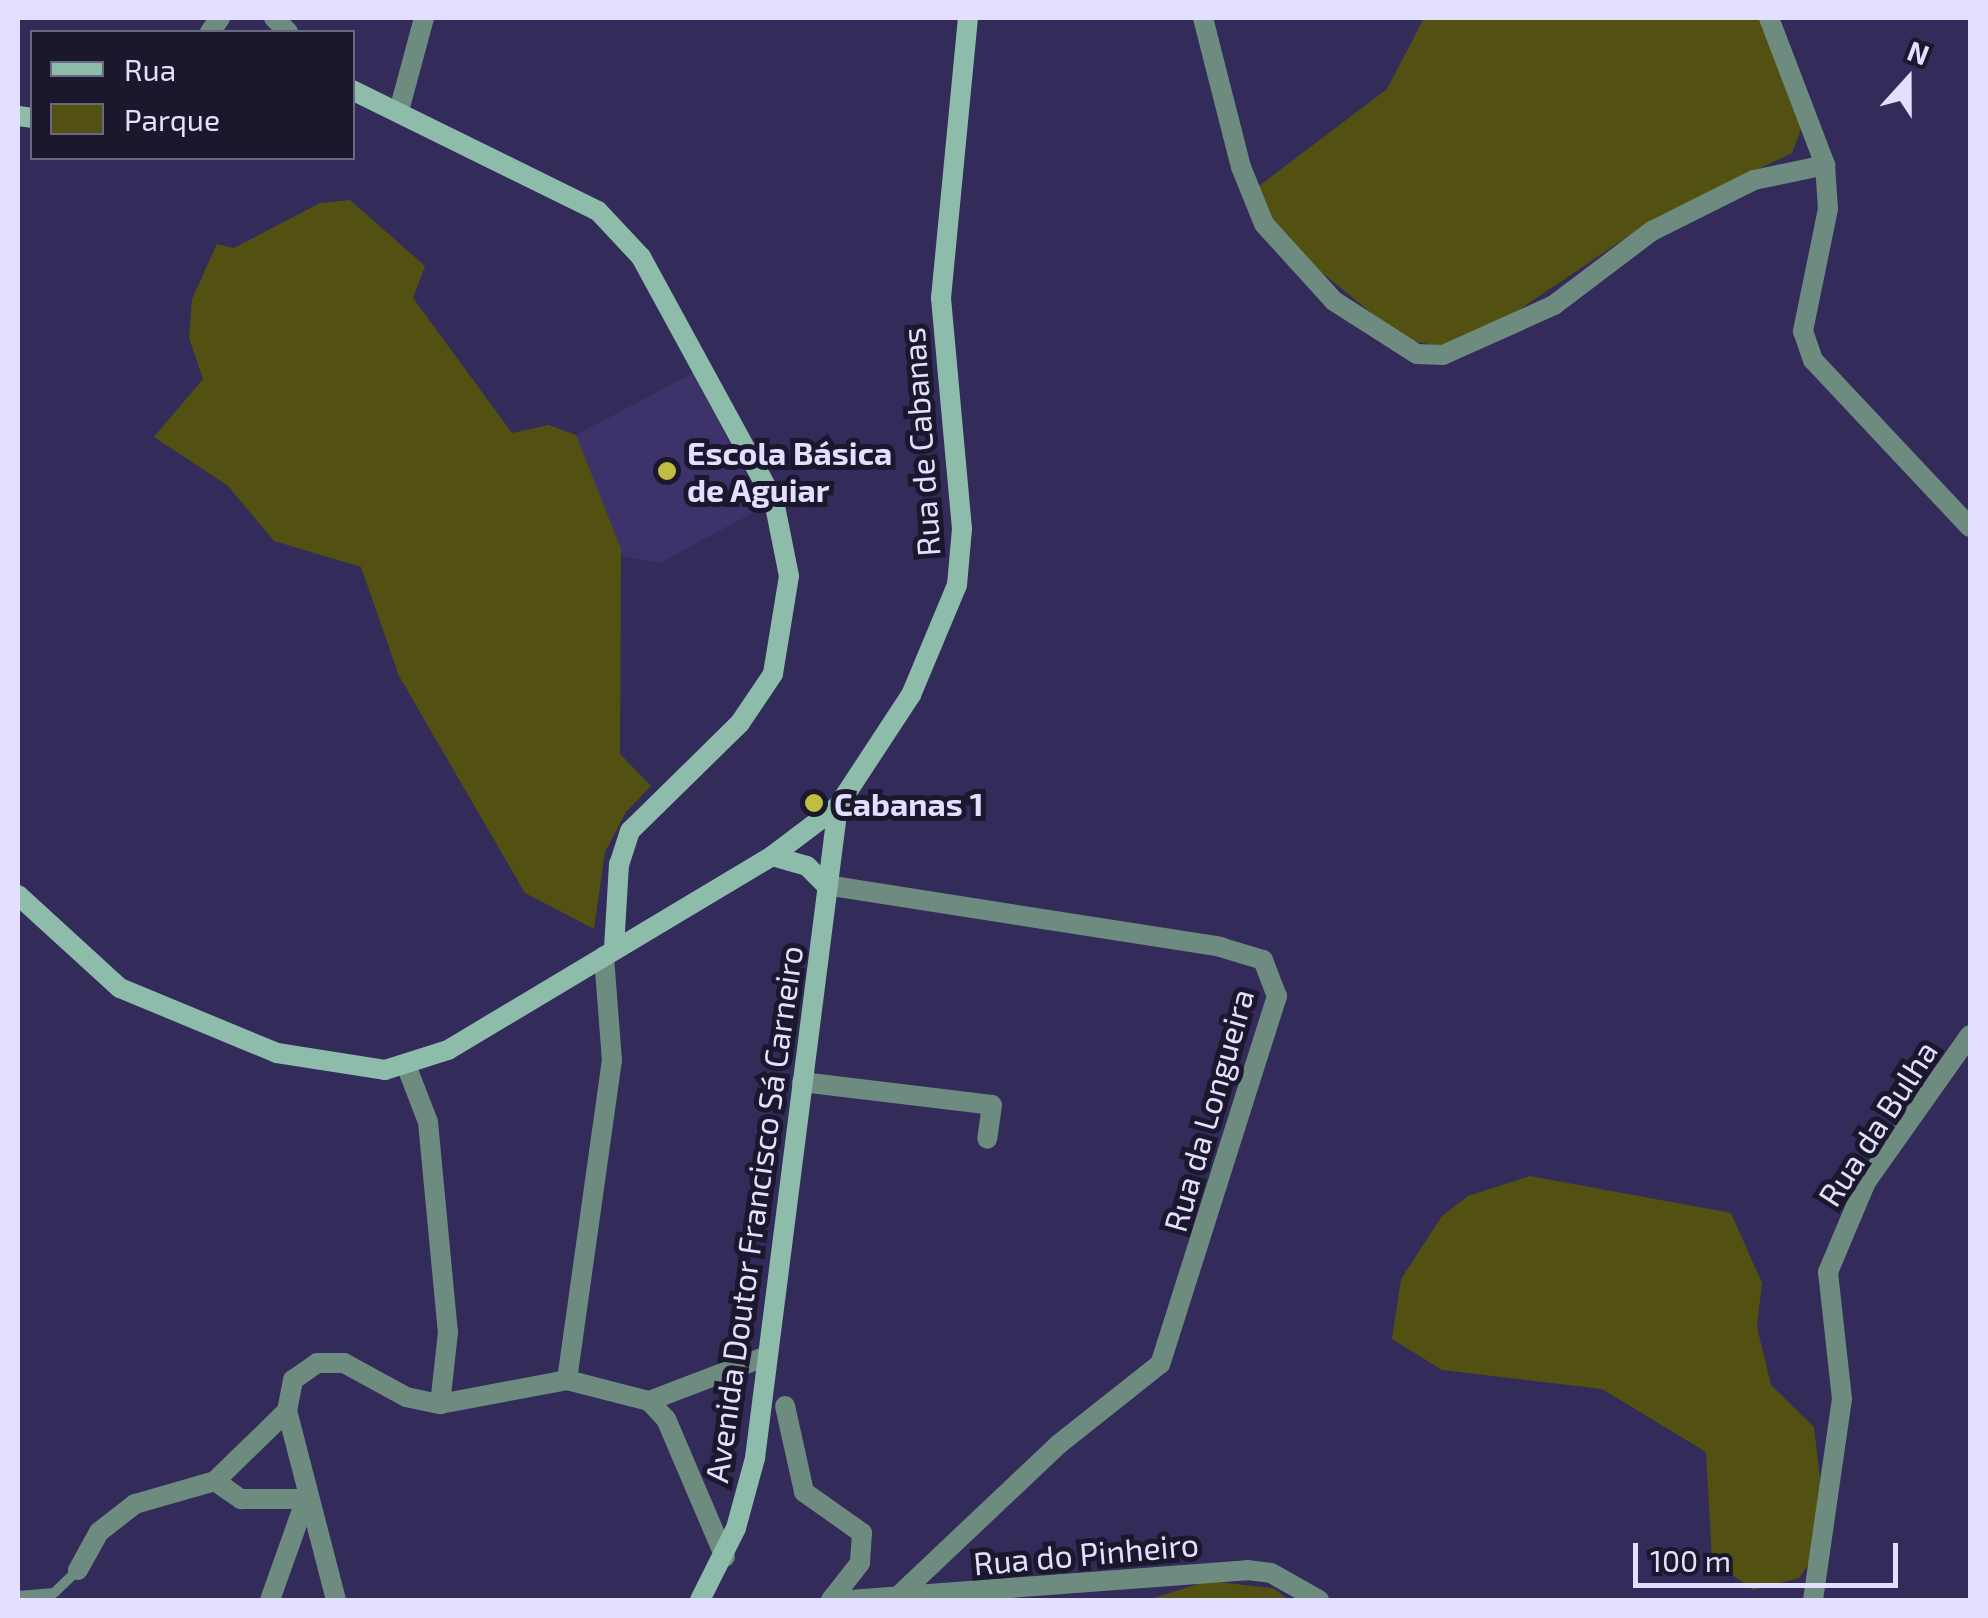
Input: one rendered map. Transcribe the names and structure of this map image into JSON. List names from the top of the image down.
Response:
{
  "streets": {
    "street": [
      "Rua de Cabanas",
      "Rua da Longueira",
      "Rua da Bulha",
      "Avenida Doutor Francisco Sá Carneiro",
      "Rua do Pinheiro"
    ]
  },
  "crossings": [
    ["Rua de Cabanas", "Avenida Doutor Francisco Sá Carneiro"],
    ["Rua da Longueira", "Avenida Doutor Francisco Sá Carneiro"],
    ["Rua da Longueira", "Rua do Pinheiro"]
  ],
  "places": ["Escola Básica de Aguiar", "Cabanas 1"],
  "legend": ["Rua", "Parque"],
  "scale_bar": "100 m",
  "north": "top"
}
